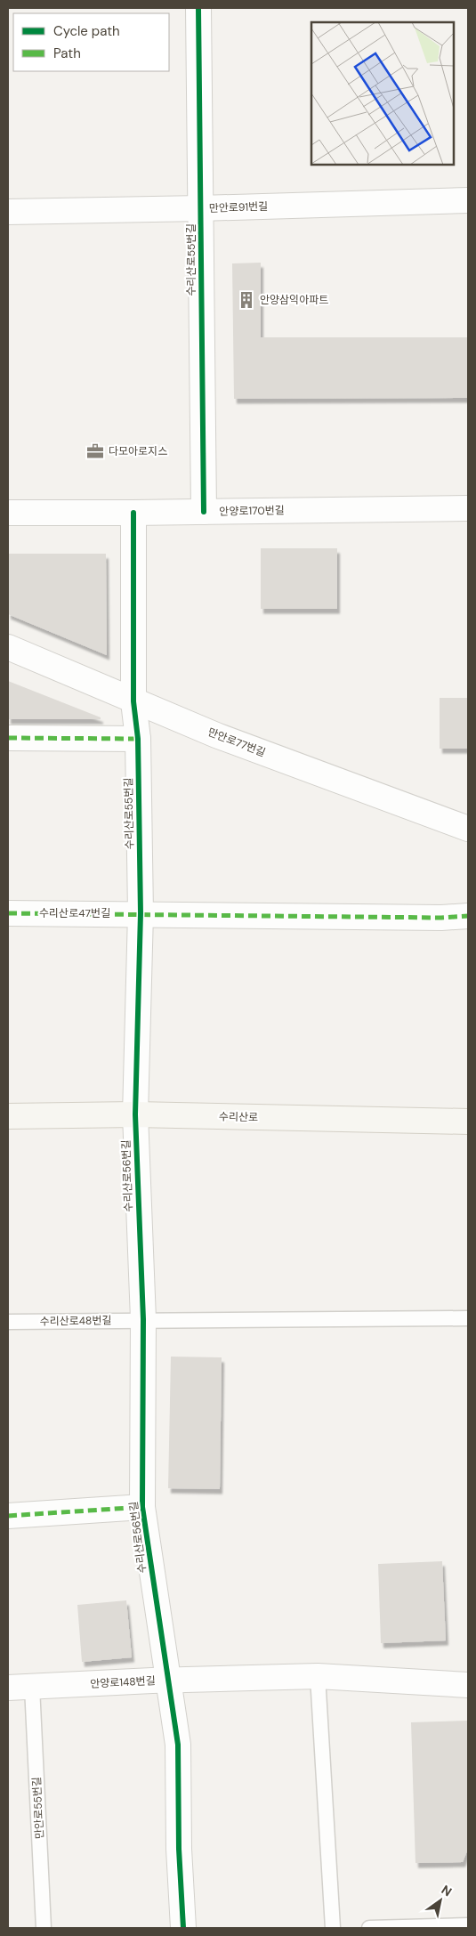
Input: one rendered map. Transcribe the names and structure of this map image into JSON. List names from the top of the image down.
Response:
{
  "streets": {
    "street": [
      "만안로91번길",
      "수리산로55번길",
      "안양로170번길",
      "만안로77번길",
      "수리산로47번길",
      "수리산로",
      "수리산로56번길",
      "안양로148번길"
    ],
    "lane": ["수리산로48번길", "만안로55번길"]
  },
  "crossings": [
    ["만안로91번길", "수리산로55번길"],
    ["수리산로55번길", "안양로170번길"],
    ["수리산로55번길", "만안로77번길"],
    ["수리산로55번길", "수리산로47번길"],
    ["수리산로55번길", "수리산로"],
    ["수리산로55번길", "수리산로56번길"],
    ["수리산로", "수리산로56번길"],
    ["수리산로56번길", "수리산로48번길"],
    ["수리산로56번길", "안양로148번길"],
    ["안양로148번길", "만안로55번길"]
  ],
  "places": {
    "building": ["안양삼익아파트"],
    "office": ["다모아로지스"]
  },
  "legend": ["Cycle path", "Path"],
  "north": "top right"
}
